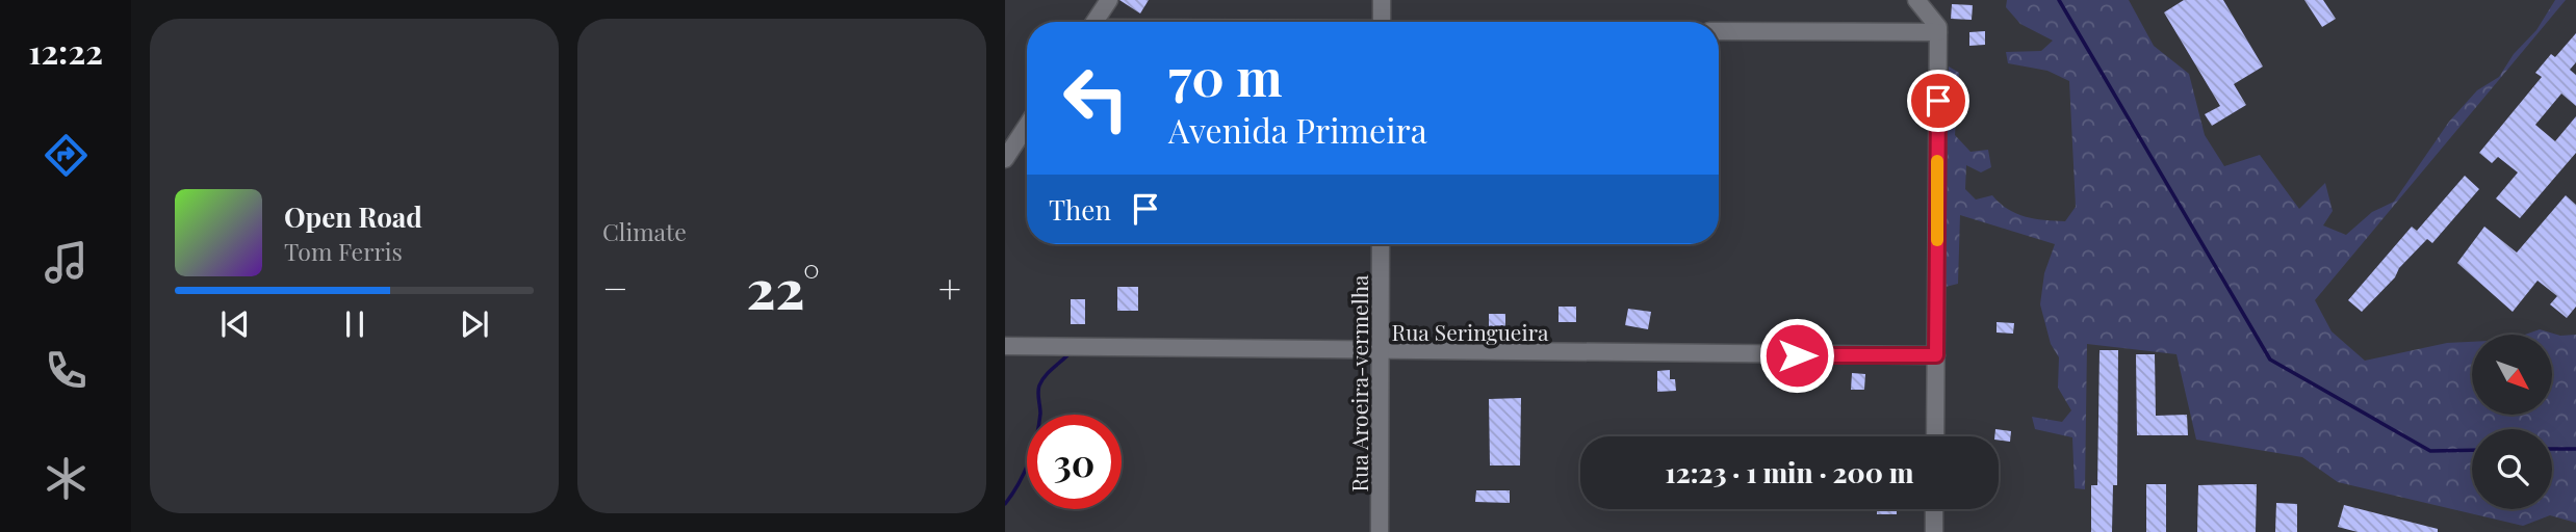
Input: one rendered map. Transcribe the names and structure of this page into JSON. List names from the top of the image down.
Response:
{
  "streets": {
    "street": ["Rua Seringueira", "Rua Aroeira-vermelha"]
  },
  "crossings": [
    ["Rua Seringueira", "Rua Aroeira-vermelha"]
  ],
  "north": "bottom right",
  "page": {
    "tabs": "12:22",
    "tile": "Climate",
    "turn": ["70 m", "Avenida Primeira"],
    "then": "Then",
    "song": ["Open Road", "Tom Ferris"],
    "heat": ["−", "22°", "+"],
    "limit": "30",
    "trip": "12:23 · 1 min · 200 m"
  }
}
